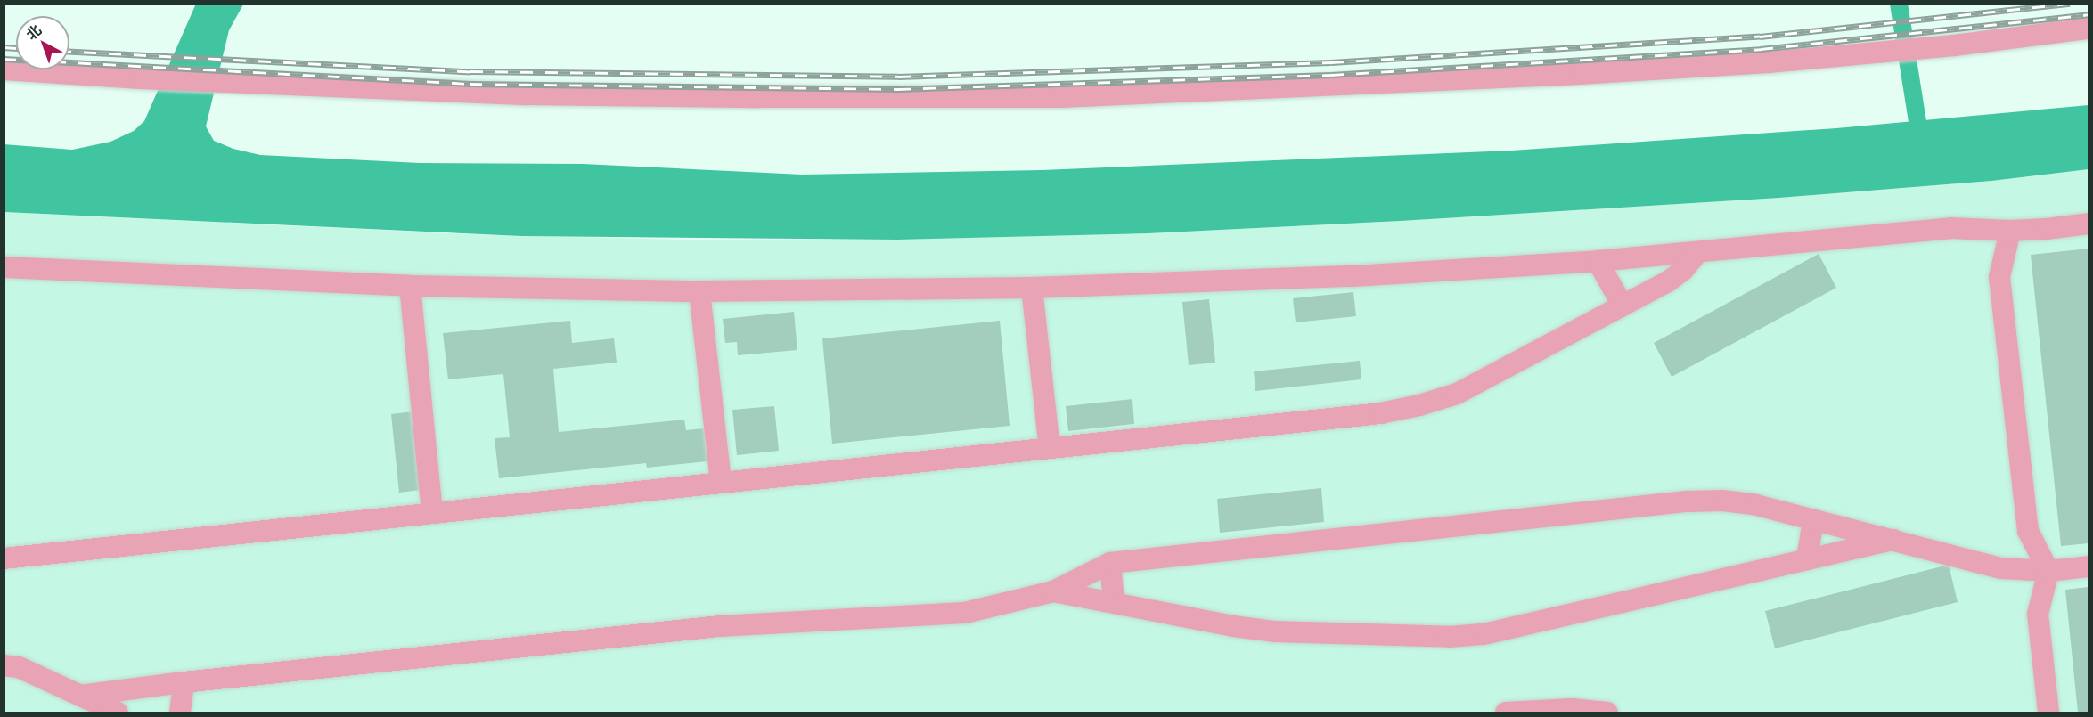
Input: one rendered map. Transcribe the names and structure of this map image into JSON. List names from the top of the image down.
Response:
{
  "north": "top left"
}
